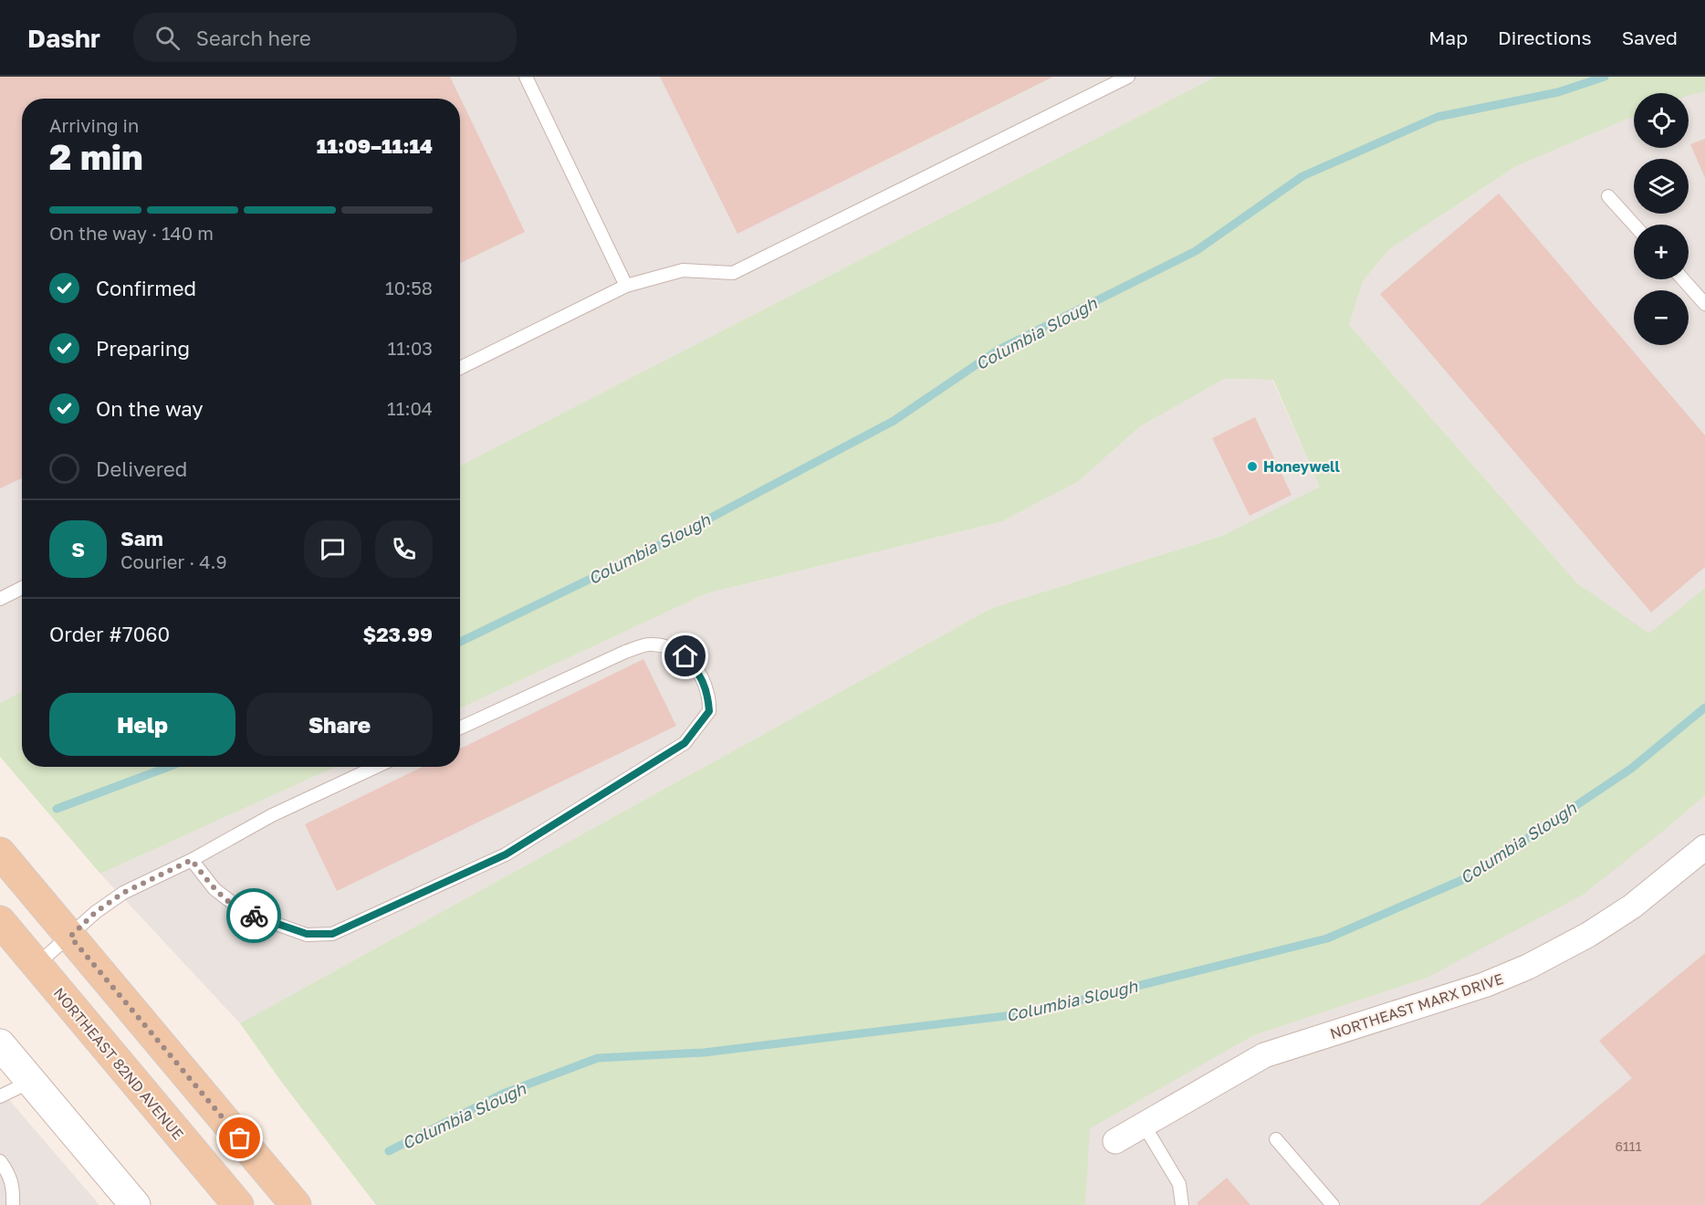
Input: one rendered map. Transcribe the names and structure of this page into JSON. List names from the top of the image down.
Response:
{
  "streets": {
    "main road": ["NORTHEAST 82ND AVENUE"],
    "street": ["NORTHEAST MARX DRIVE"]
  },
  "water": ["Columbia Slough"],
  "places": ["Honeywell"],
  "house_numbers": ["6111"],
  "page": {
    "header": "Dashr",
    "search": "Search here",
    "nav": ["Map", "Directions", "Saved"],
    "map_buttons": ["+", "−"],
    "heading": ["2 min", "Arriving in", "11:09–11:14"],
    "panel": [
      "Sam",
      "Courier · 4.9",
      "Order #7060",
      "$23.99"
    ],
    "bar": "On the way · 140 m",
    "list": [
      ["Confirmed", "10:58"],
      ["Preparing", "11:03"],
      ["On the way", "11:04"],
      "Delivered"
    ],
    "round": "S",
    "buttons": ["Help", "Share"]
  }
}
